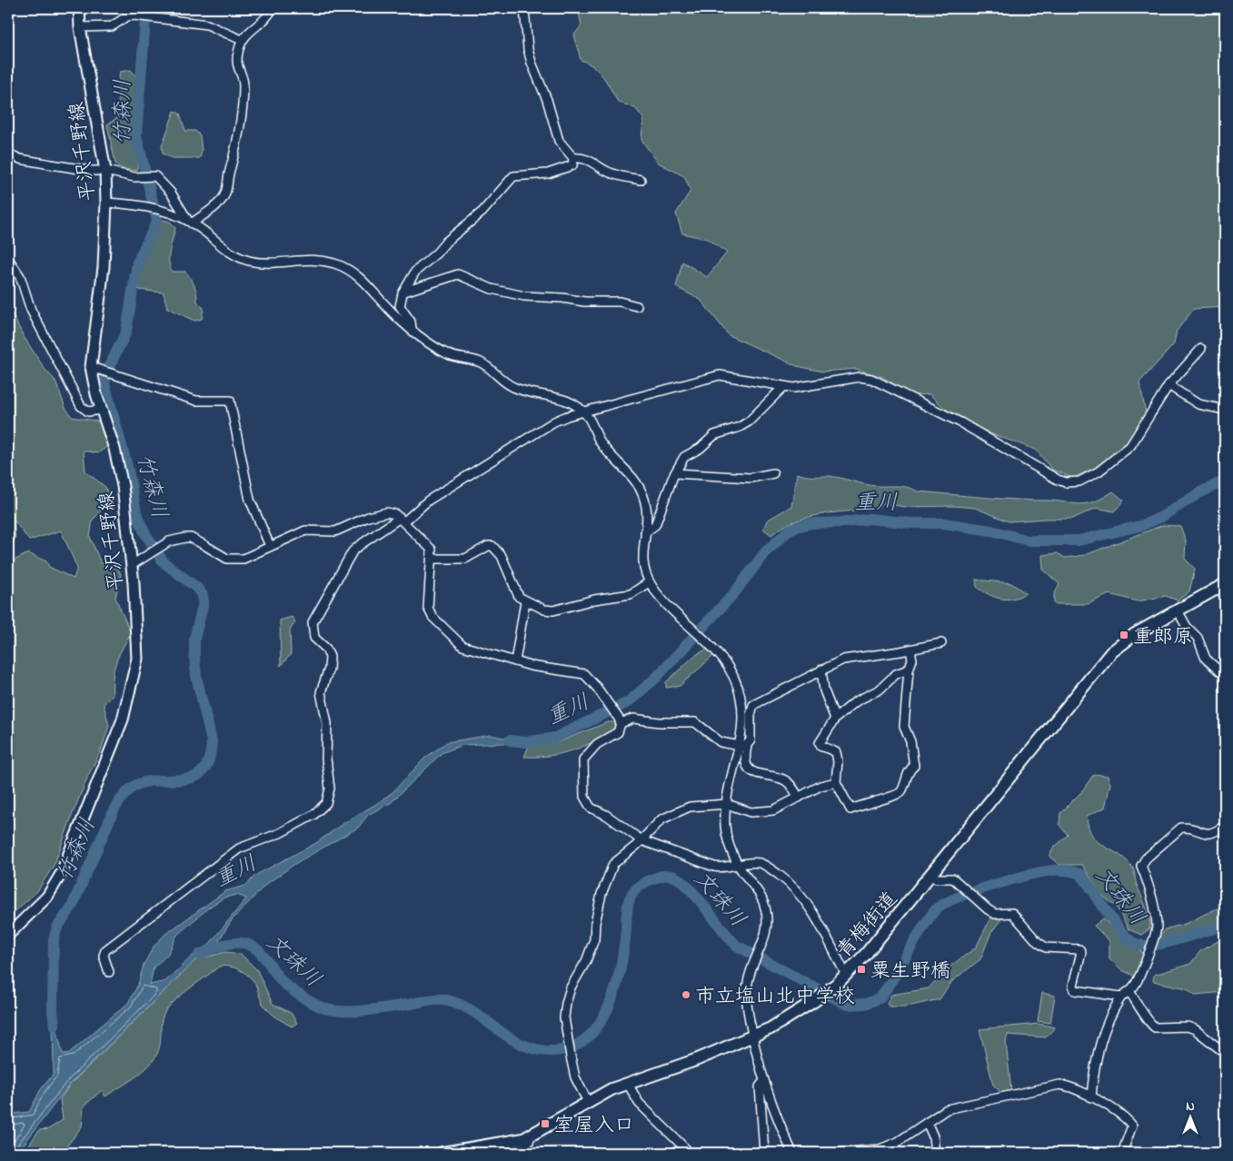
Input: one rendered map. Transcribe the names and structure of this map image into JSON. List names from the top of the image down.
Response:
{
  "streets": {
    "highway": ["青梅街道"],
    "main road": ["平沢千野線"]
  },
  "water": ["竹森川", "重川", "文珠川"],
  "places": {
    "transit": ["重郎原", "粟生野橋", "室屋入口"],
    "other": ["市立塩山北中学校"]
  },
  "north": "top"
}
